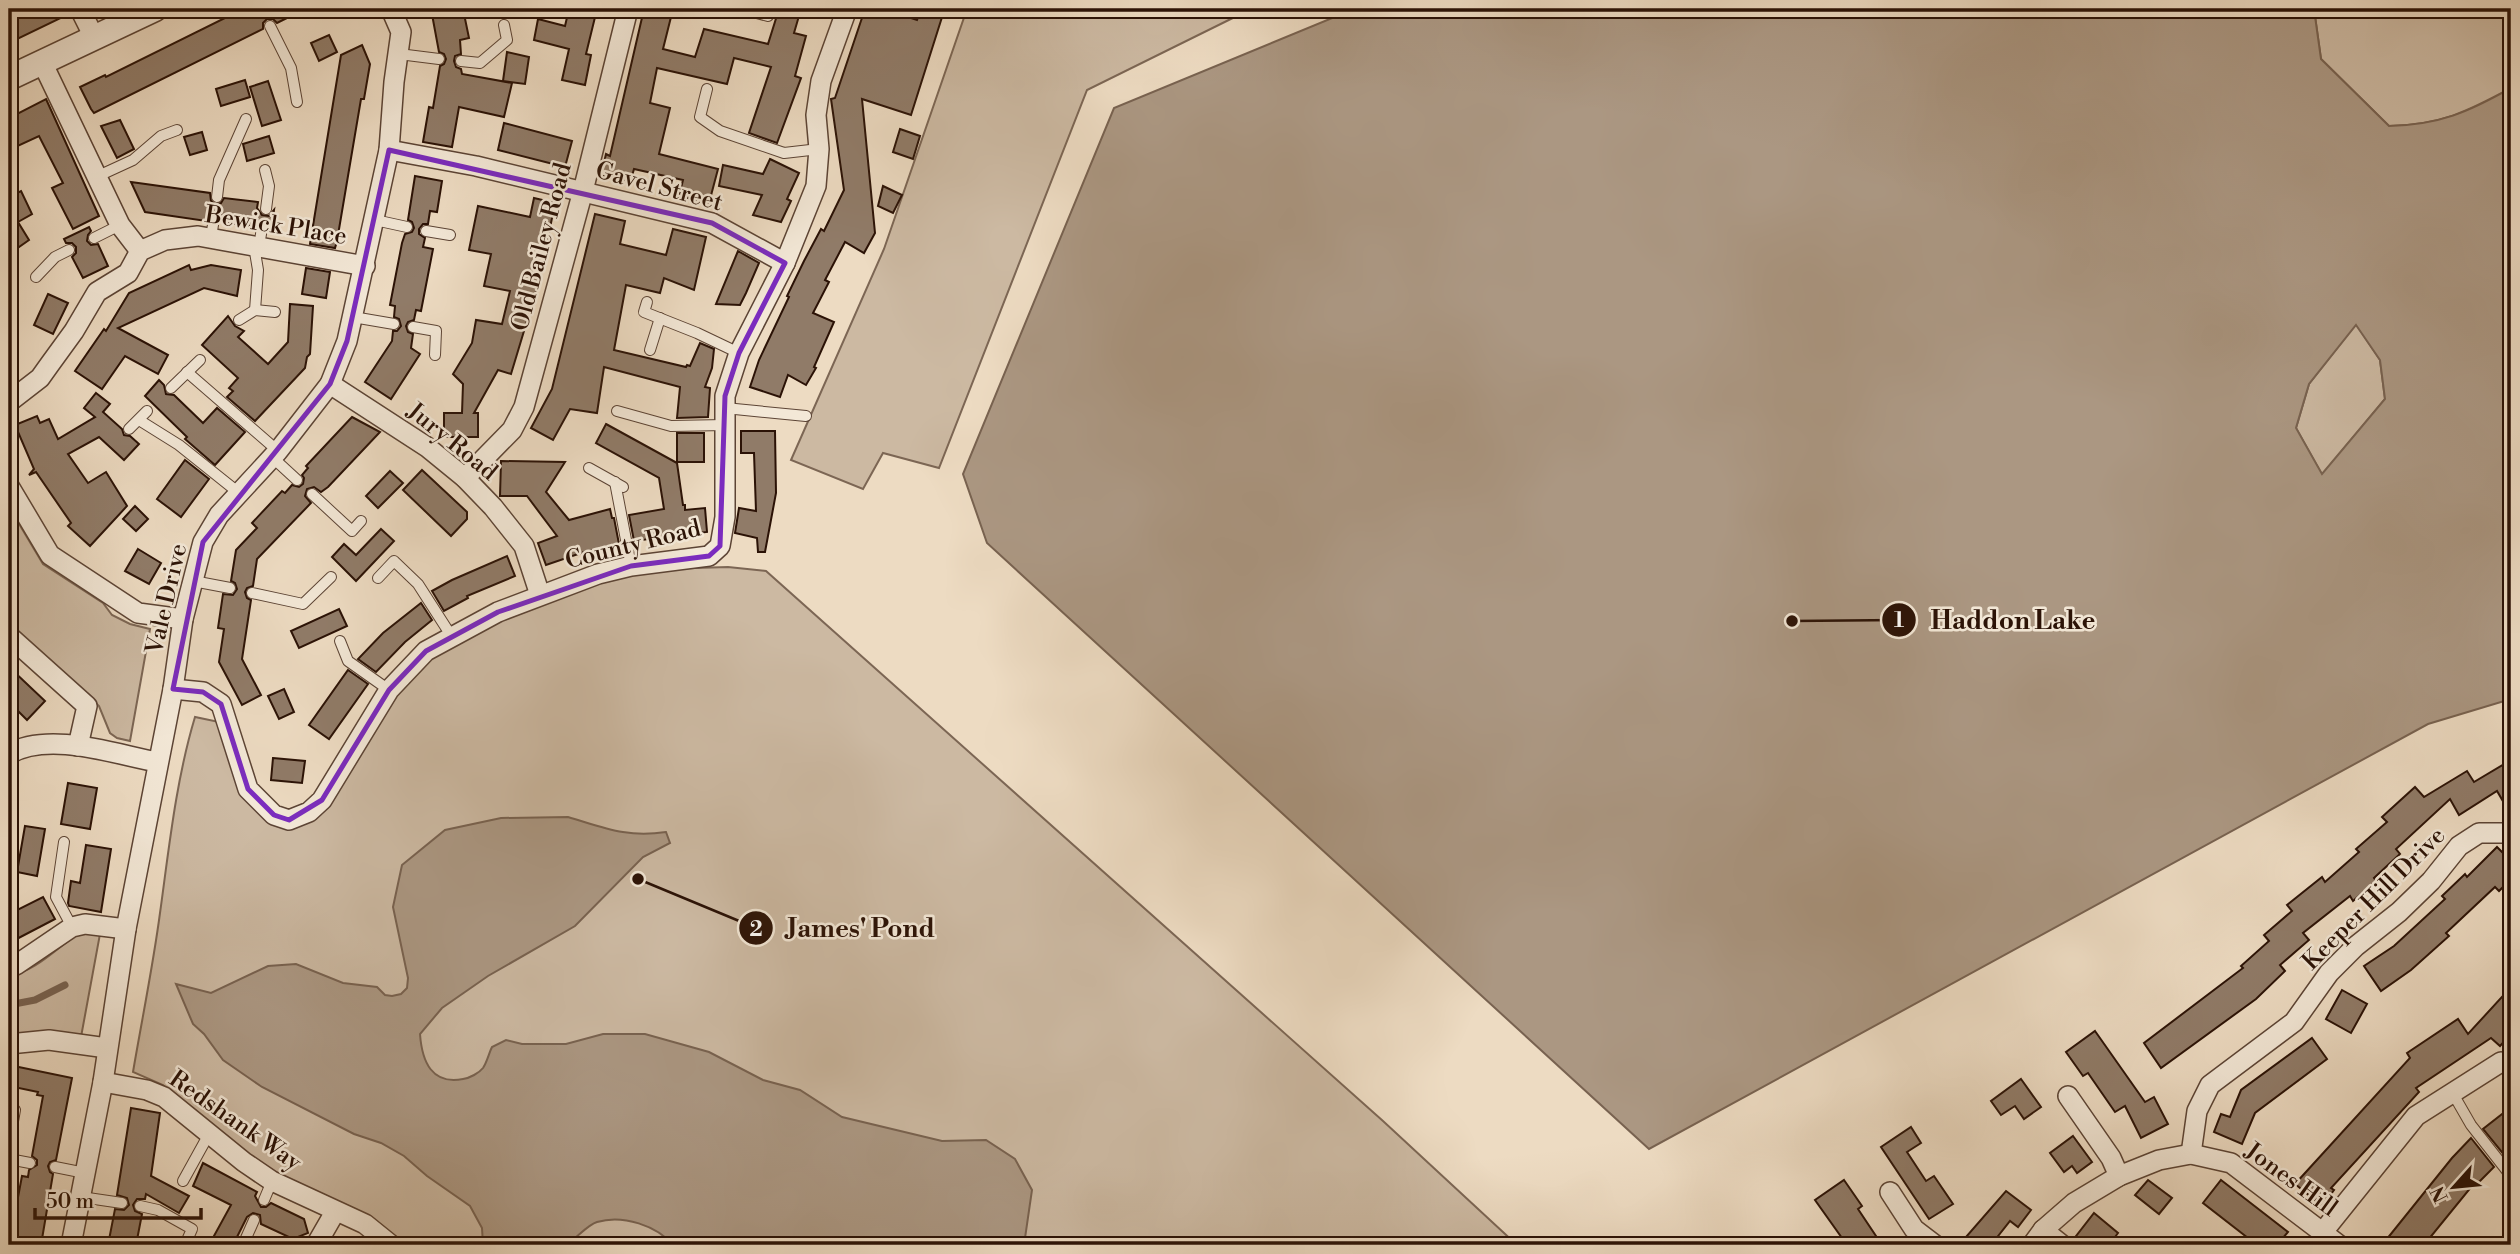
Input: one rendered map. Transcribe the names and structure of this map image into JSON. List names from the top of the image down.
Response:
{
  "streets": {
    "street": [
      "Gavel Street",
      "Bewick Place",
      "Old Bailey Road",
      "Jury Road",
      "County Road",
      "Vale Drive",
      "Keeper Hill Drive",
      "Redshank Way",
      "Jones Hill"
    ]
  },
  "crossings": [
    ["Gavel Street", "Old Bailey Road"],
    ["Gavel Street", "County Road"],
    ["Gavel Street", "Vale Drive"],
    ["Bewick Place", "Vale Drive"],
    ["Old Bailey Road", "Jury Road"],
    ["Jury Road", "County Road"],
    ["Jury Road", "Vale Drive"],
    ["County Road", "Vale Drive"],
    ["Vale Drive", "Redshank Way"],
    ["Keeper Hill Drive", "Jones Hill"]
  ],
  "places": ["Haddon Lake", "James' Pond"],
  "scale_bar": "50 m",
  "north": "bottom left"
}
